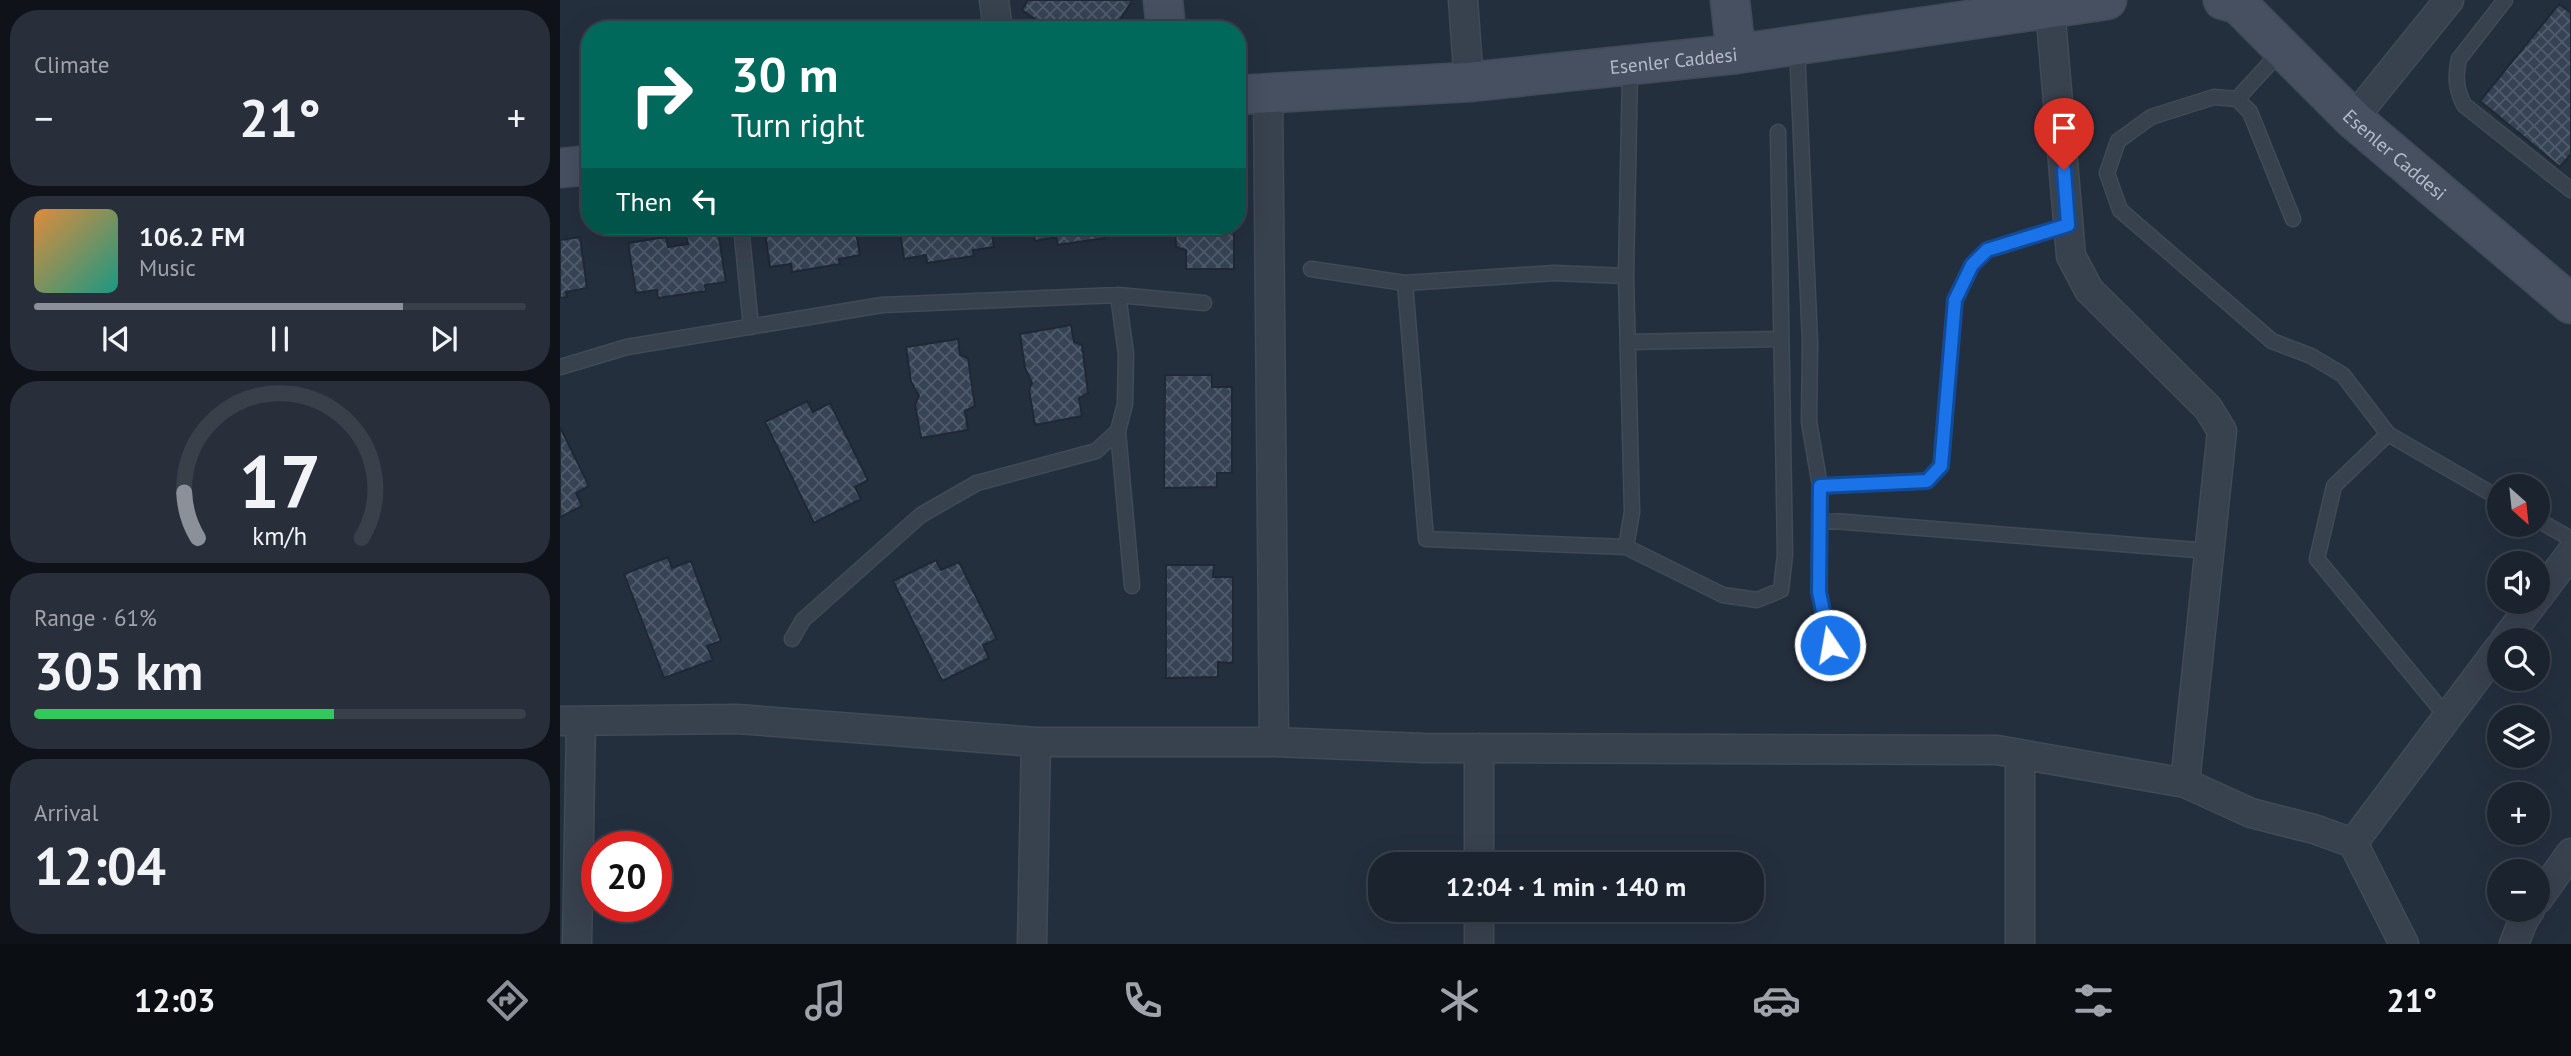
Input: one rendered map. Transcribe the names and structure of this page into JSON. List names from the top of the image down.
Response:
{
  "streets": {
    "street": ["Esenler Caddesi"]
  },
  "north": "bottom right",
  "page": {
    "tile": [
      "Climate",
      ["Range · 61%", "305 km"],
      ["Arrival", "12:04"]
    ],
    "turn": ["30 m", "Turn right"],
    "heat": ["−", "21°", "+"],
    "then": "Then",
    "song": ["106.2 FM", "Music"],
    "map_buttons": ["+", "−"],
    "limit": "20",
    "trip": "12:04 · 1 min · 140 m",
    "tabs": ["12:03", "21°"],
    "gauge": ["17", "km/h"]
  }
}
